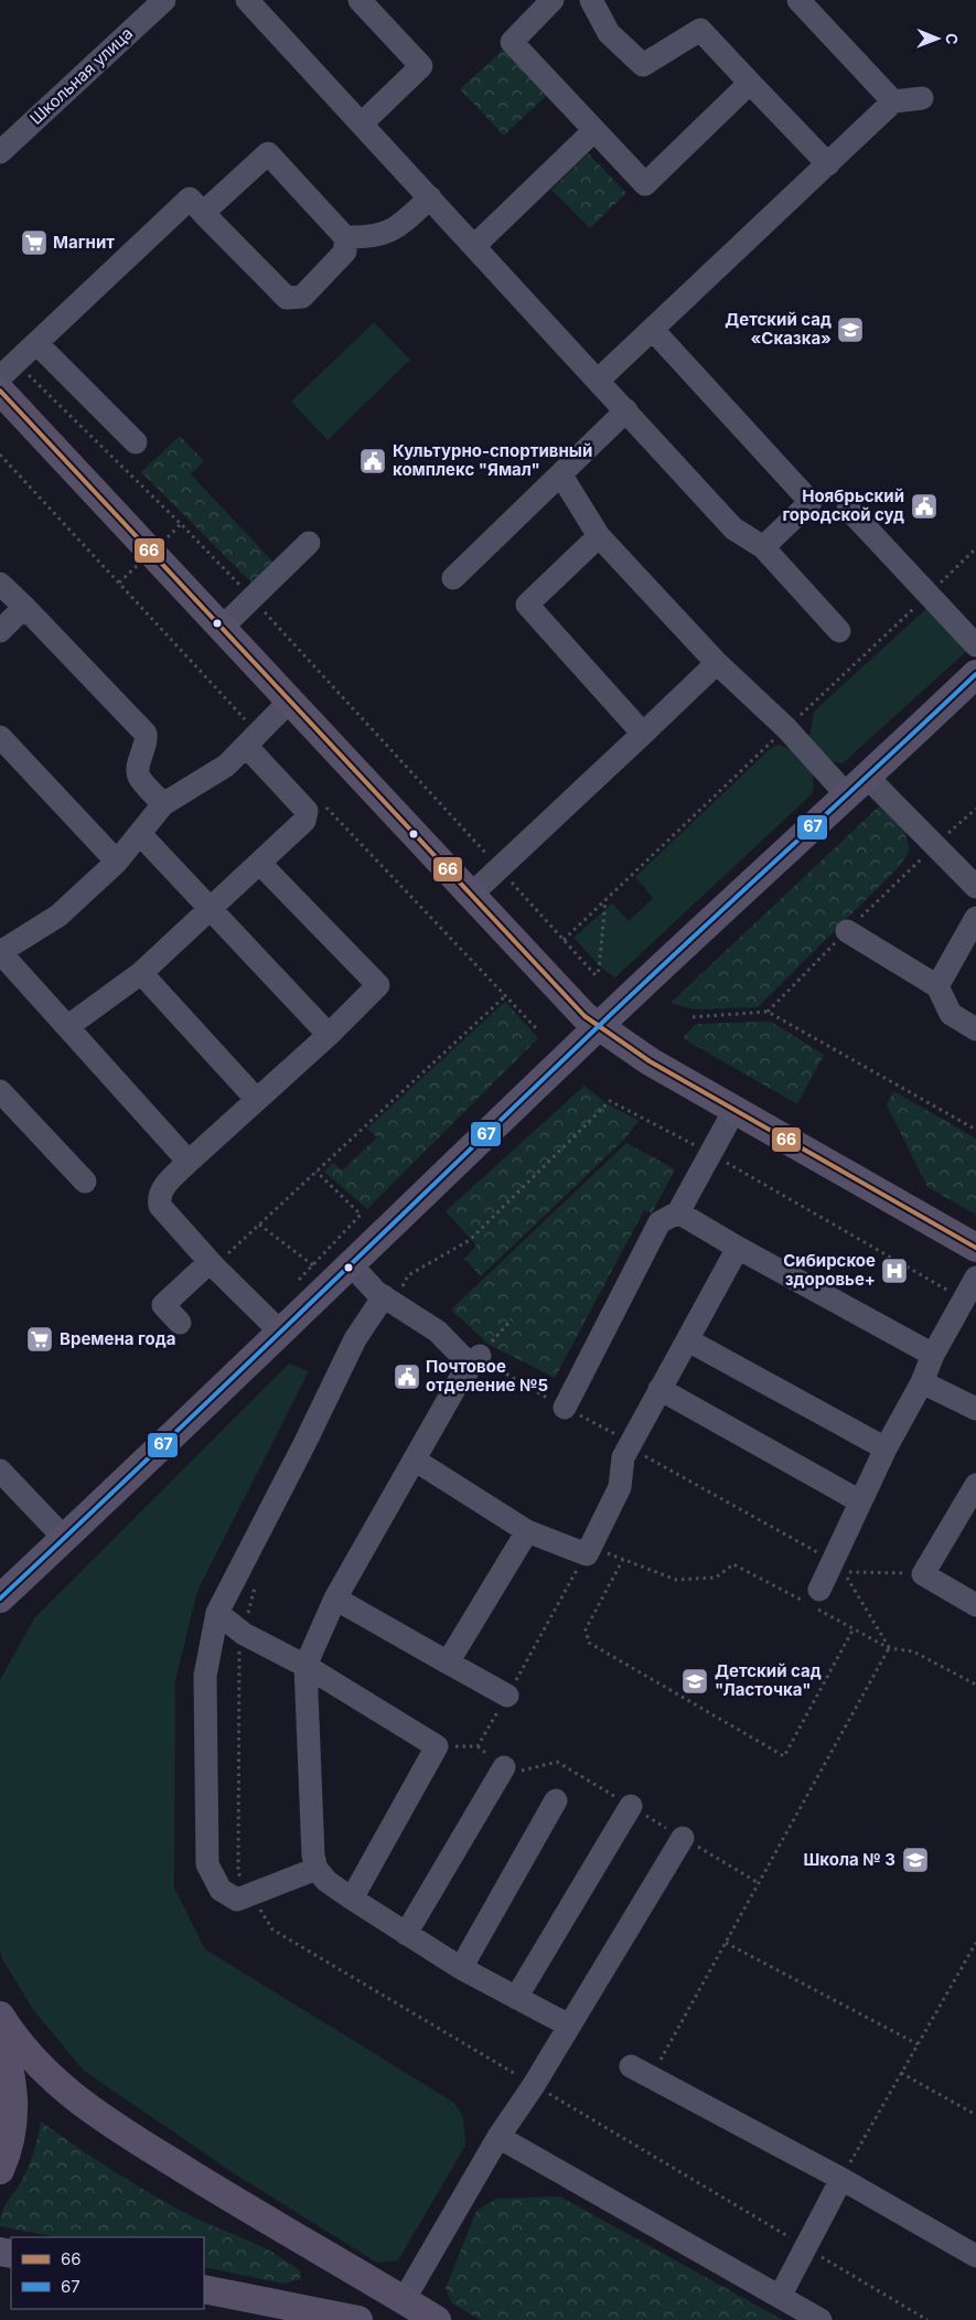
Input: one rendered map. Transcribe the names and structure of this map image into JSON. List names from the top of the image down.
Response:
{
  "streets": {
    "street": ["Школьная улица"]
  },
  "places": {
    "supermarket": ["Магнит", "Времена года"],
    "school or university": ["Детский сад «Сказка»", "Детский сад \"Ласточка\"", "Школа № 3"],
    "public building": ["Культурно-спортивный комплекс \"Ямал\"", "Ноябрьский городской суд", "Почтовое отделение №5"],
    "hospital": ["Сибирское здоровье+"]
  },
  "lines": ["transit line 66", "transit line 67"],
  "legend": ["66", "67"],
  "north": "right"
}
